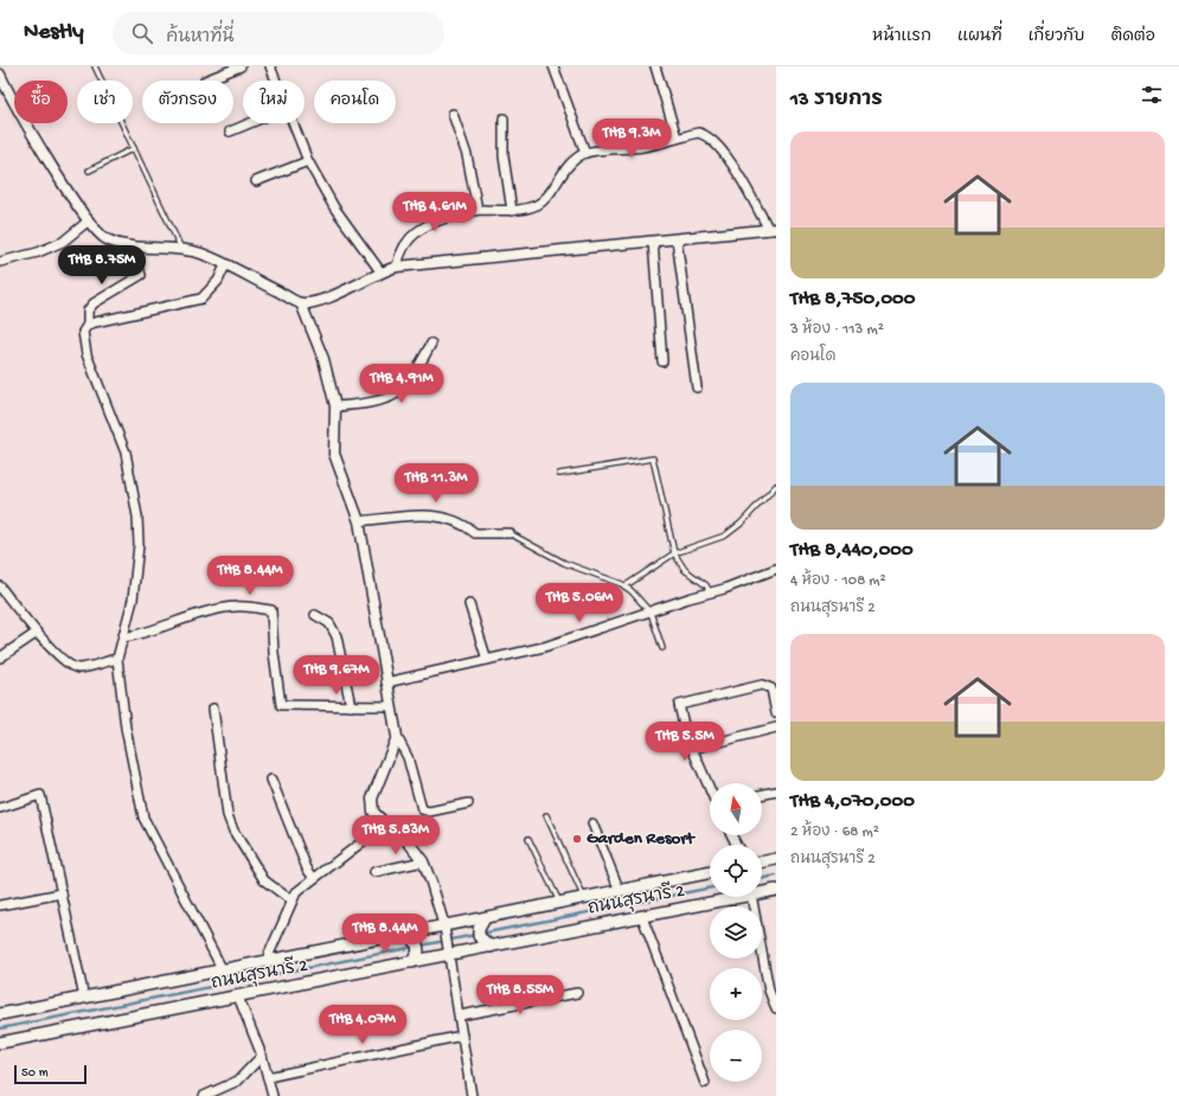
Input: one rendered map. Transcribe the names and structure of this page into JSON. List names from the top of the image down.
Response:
{
  "streets": {
    "main road": ["ถนนสุรนารี 2"]
  },
  "places": ["Garden Resort"],
  "scale_bar": "50 m",
  "north": "top",
  "page": {
    "header": "Nestly",
    "search": "ค้นหาที่นี่",
    "nav": [
      "หน้าแรก",
      "แผนที่",
      "เกี่ยวกับ",
      "ติดต่อ"
    ],
    "heading": "13 รายการ",
    "chip": [
      "ซื้อ",
      "เช่า",
      "ตัวกรอง",
      "ใหม่",
      "คอนโด"
    ],
    "price": [
      "THB 9.3M",
      "THB 4.61M",
      "THB 8.75M",
      "THB 4.91M",
      "THB 11.3M",
      "THB 8.44M",
      "THB 5.06M",
      "THB 9.67M",
      "THB 5.5M",
      "THB 5.83M",
      "THB 8.44M",
      "THB 8.55M",
      "THB 4.07M"
    ],
    "list": [
      {
        "name": "THB 8,750,000",
        "note": "3 ห้อง · 113 m² · คอนโด"
      },
      {
        "name": "THB 8,440,000",
        "note": "4 ห้อง · 108 m² · ถนนสุรนารี 2"
      },
      {
        "name": "THB 4,070,000",
        "note": "2 ห้อง · 68 m² · ถนนสุรนารี 2"
      }
    ],
    "map_buttons": ["+", "−"],
    "scale": "50 m"
  }
}
